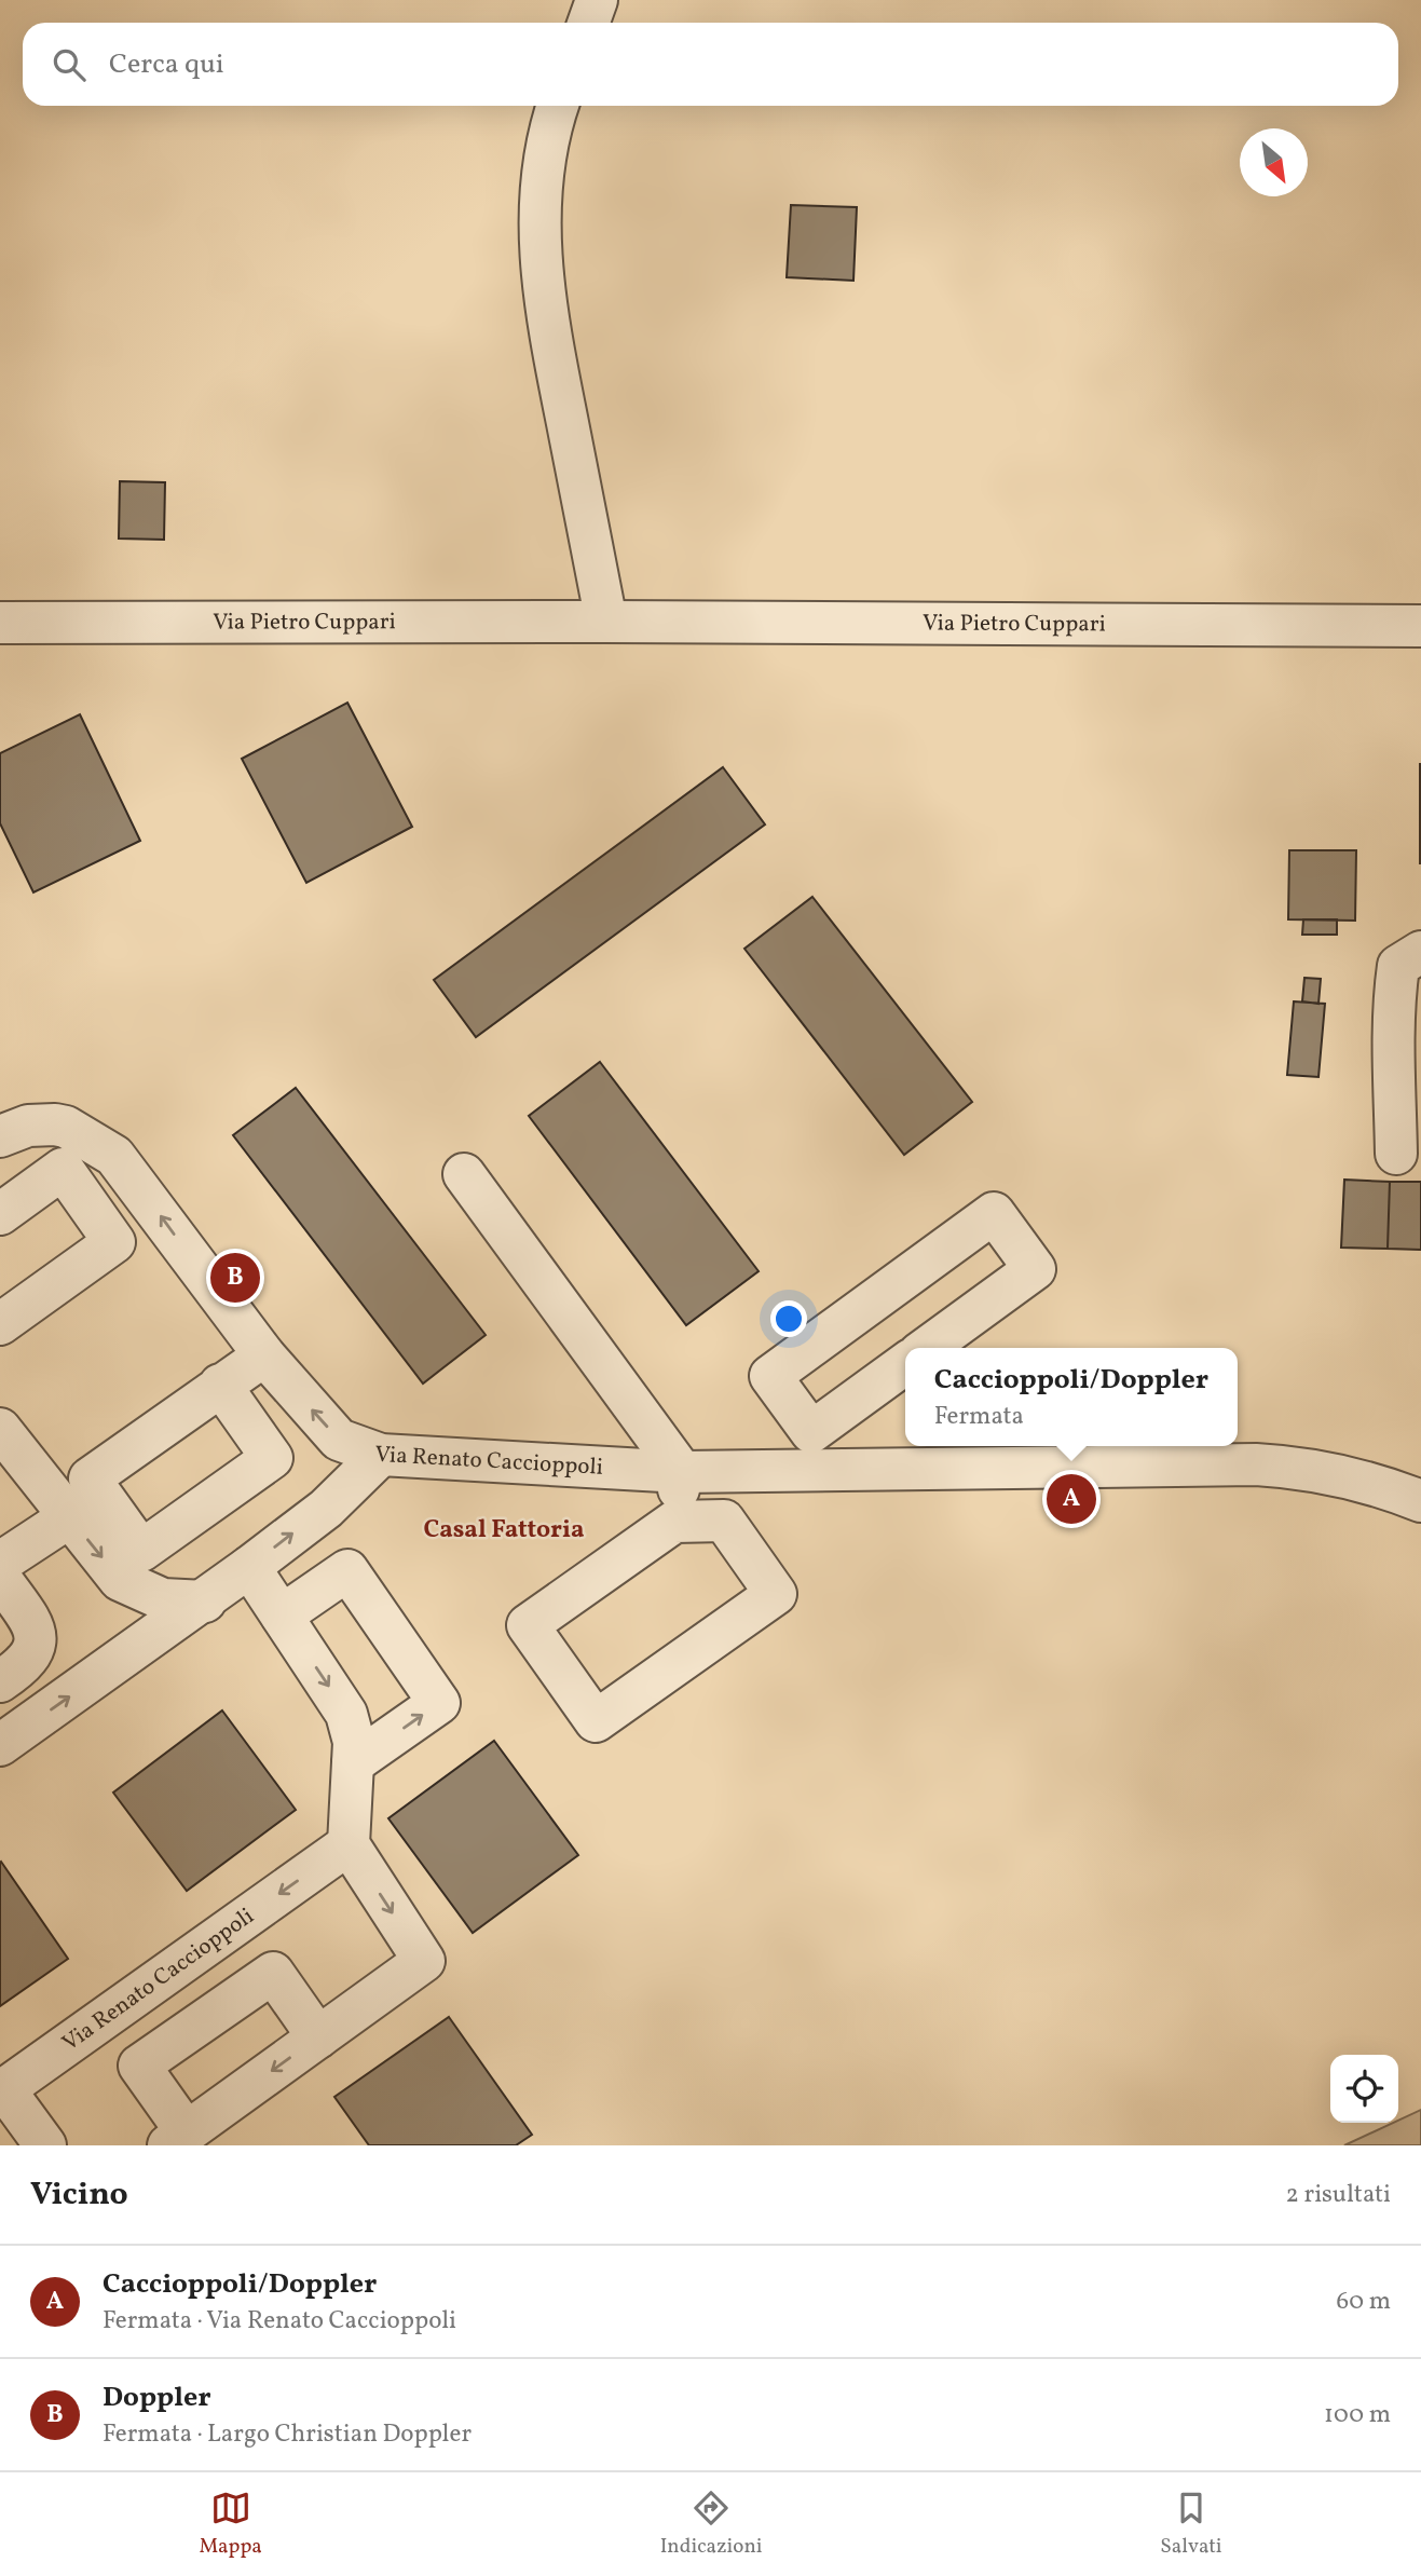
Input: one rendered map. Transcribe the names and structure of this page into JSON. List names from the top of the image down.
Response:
{
  "streets": {
    "street": ["Via Pietro Cuppari", "Via Renato Caccioppoli"]
  },
  "districts": ["Casal Fattoria"],
  "north": "bottom right",
  "page": {
    "search": "Cerca qui",
    "pins": ["B", "A"],
    "popup": ["Caccioppoli/Doppler", "Fermata"],
    "heading": ["Vicino", "2 risultati"],
    "list": [
      {
        "mark": "A",
        "name": "Caccioppoli/Doppler",
        "note": "Fermata · Via Renato Caccioppoli",
        "value": "60 m"
      },
      {
        "mark": "B",
        "name": "Doppler",
        "note": "Fermata · Largo Christian Doppler",
        "value": "100 m"
      }
    ],
    "nav": ["Mappa", "Indicazioni", "Salvati"]
  }
}
